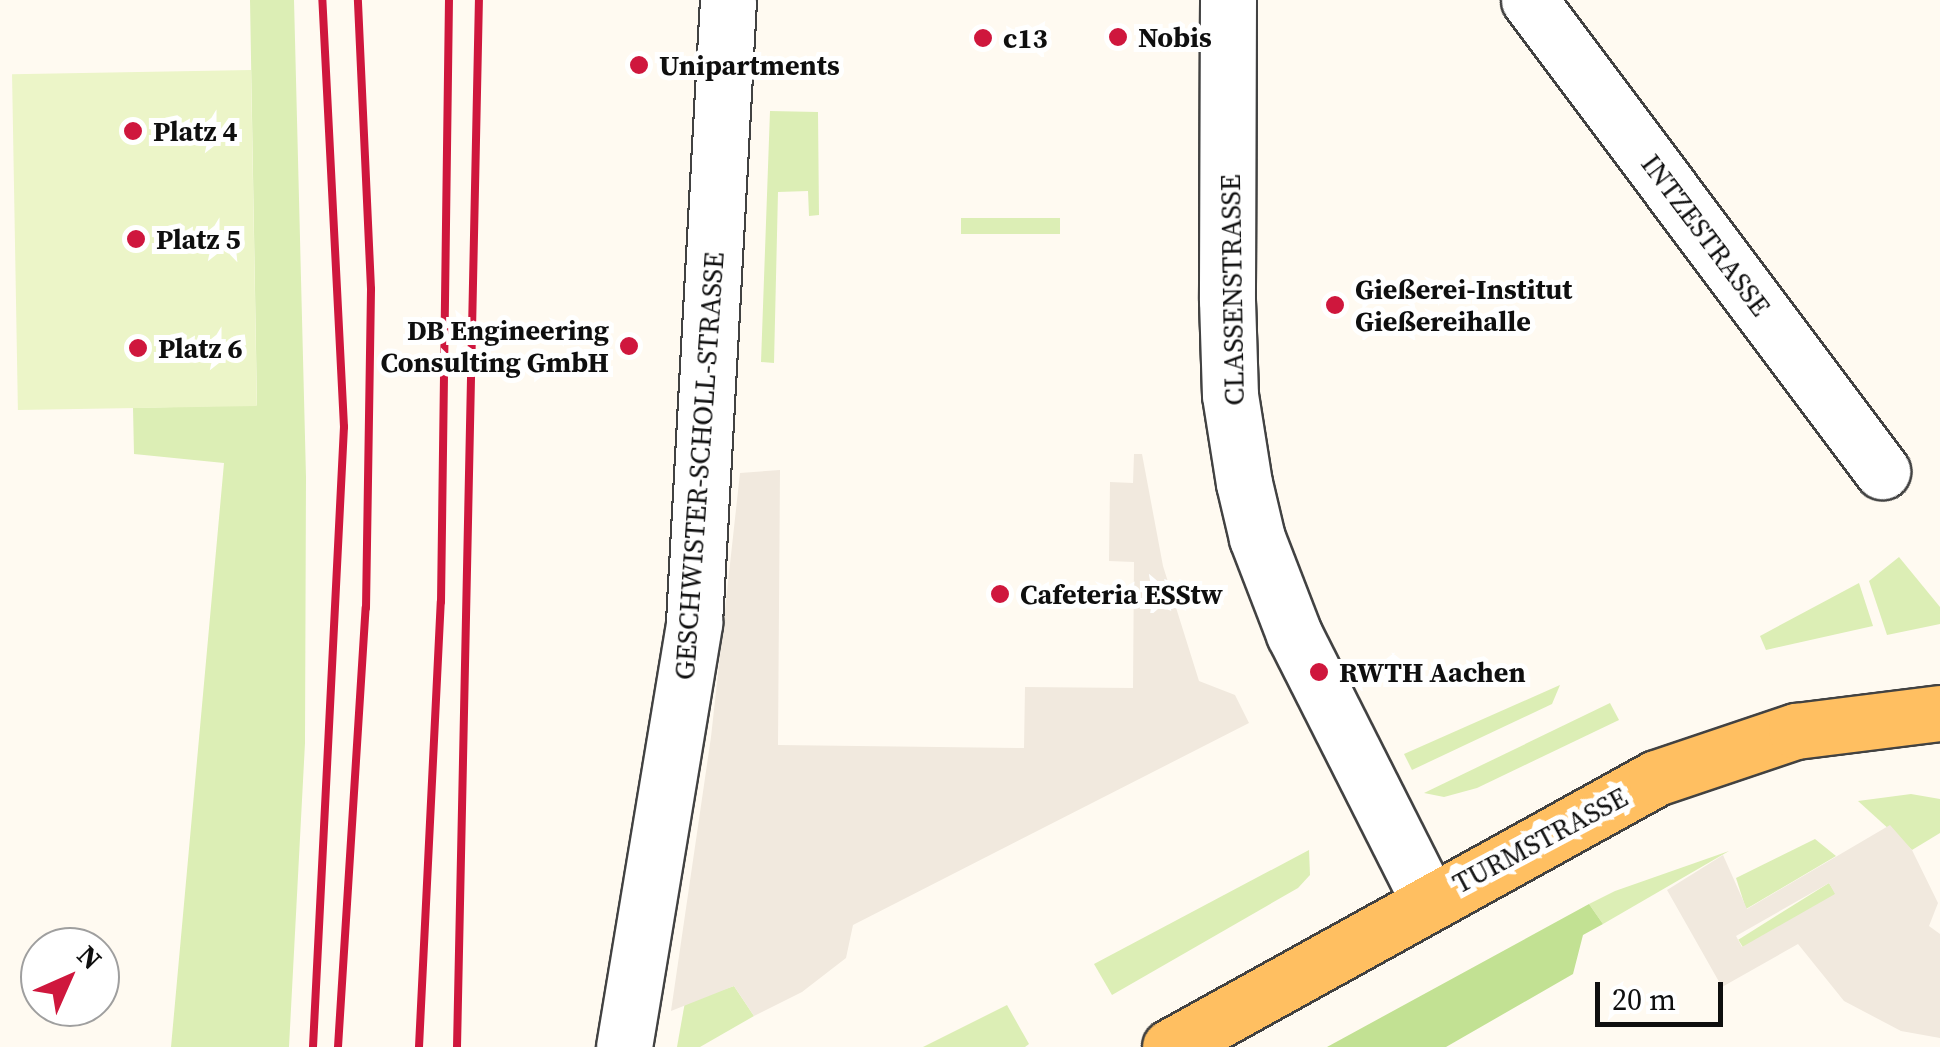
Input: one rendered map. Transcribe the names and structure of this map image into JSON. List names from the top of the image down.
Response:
{
  "streets": {
    "main road": ["TURMSTRASSE"],
    "street": ["INTZESTRASSE", "CLASSENSTRASSE", "GESCHWISTER-SCHOLL-STRASSE"]
  },
  "crossings": [
    ["CLASSENSTRASSE", "TURMSTRASSE"]
  ],
  "places": [
    "Nobis",
    "c13",
    "Unipartments",
    "Platz 4",
    "Platz 5",
    "Gießerei-Institut Gießereihalle",
    "DB Engineering Consulting GmbH",
    "Platz 6",
    "Cafeteria ESStw",
    "RWTH Aachen"
  ],
  "scale_bar": "20 m",
  "north": "top right"
}
